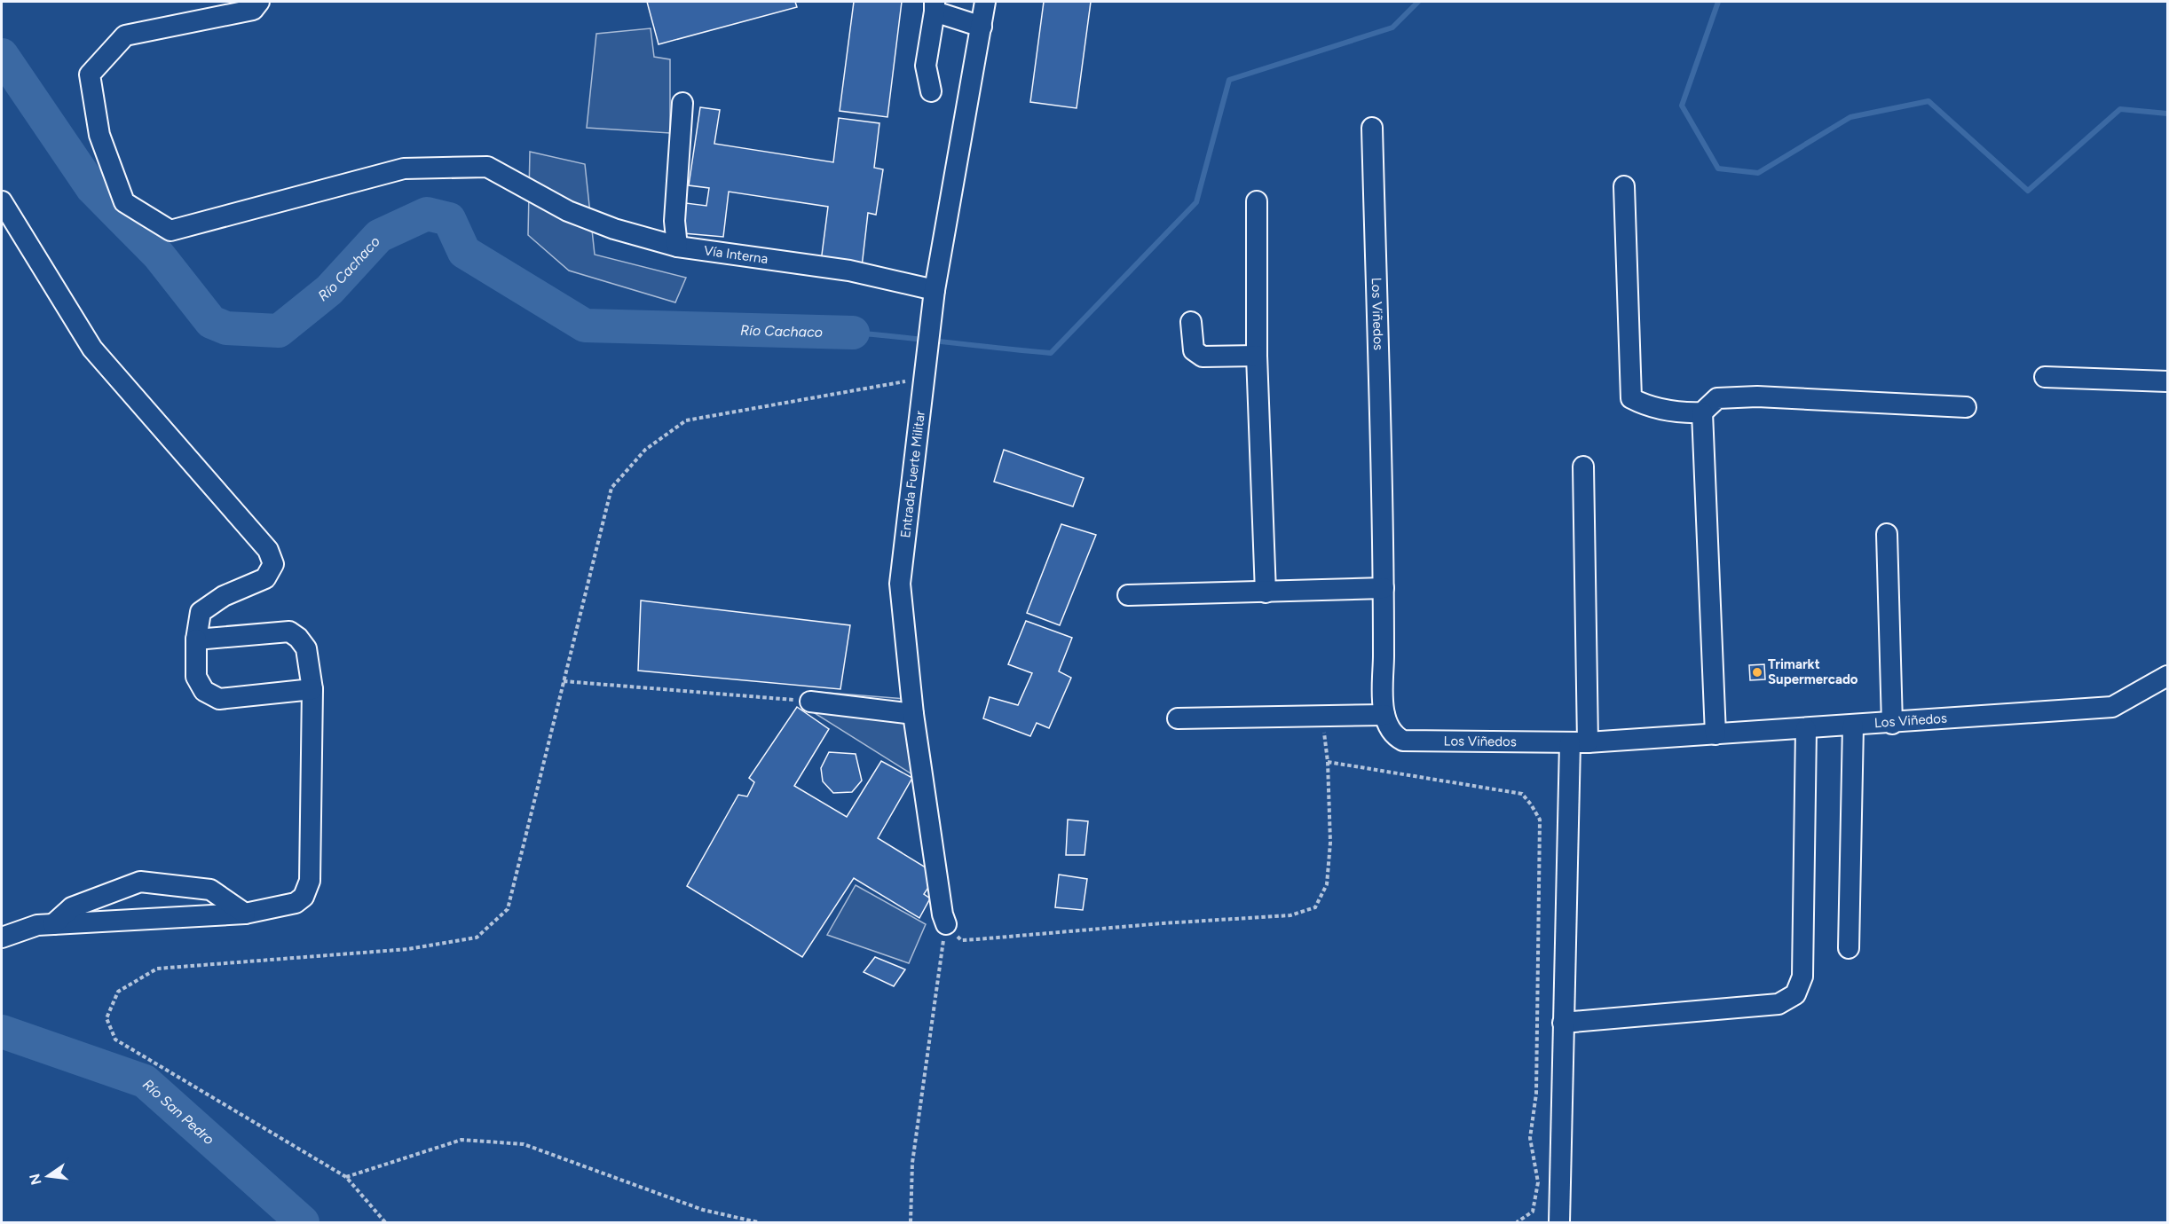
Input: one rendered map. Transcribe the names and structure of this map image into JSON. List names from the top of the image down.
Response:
{
  "streets": {
    "street": ["Vía Interna", "Los Viñedos", "Entrada Fuerte Militar"]
  },
  "crossings": [
    ["Vía Interna", "Entrada Fuerte Militar"]
  ],
  "water": ["Río Cachaco", "Río San Pedro"],
  "places": ["Trimarkt Supermercado"],
  "north": "left"
}
